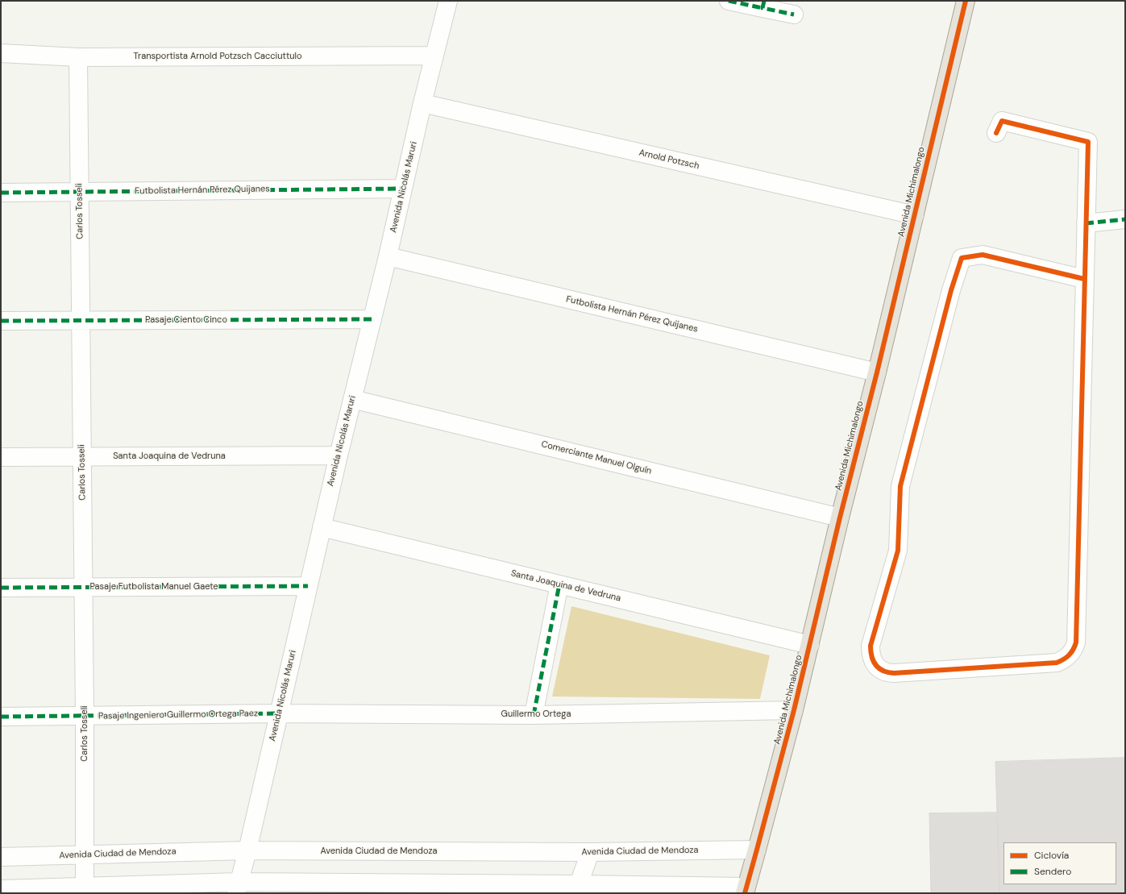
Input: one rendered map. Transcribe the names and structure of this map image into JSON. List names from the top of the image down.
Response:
{
  "streets": {
    "main road": ["Avenida Michimalongo"],
    "street": [
      "Transportista Arnold Potzsch Cacciuttulo",
      "Arnold Potzsch",
      "Avenida Nicolás Maruri",
      "Futbolista Hernán Pérez Quijanes",
      "Carlos Tosseli",
      "Pasaje Ciento Cinco",
      "Santa Joaquina de Vedruna",
      "Comerciante Manuel Olguín",
      "Pasaje Futbolista Manuel Gaete",
      "Guillermo Ortega",
      "Pasaje Ingeniero Guillermo Ortega Paez",
      "Avenida Ciudad de Mendoza"
    ]
  },
  "crossings": [
    ["Transportista Arnold Potzsch Cacciuttulo", "Avenida Nicolás Maruri"],
    ["Transportista Arnold Potzsch Cacciuttulo", "Carlos Tosseli"],
    ["Arnold Potzsch", "Avenida Nicolás Maruri"],
    ["Arnold Potzsch", "Avenida Michimalongo"],
    ["Avenida Nicolás Maruri", "Futbolista Hernán Pérez Quijanes"],
    ["Avenida Nicolás Maruri", "Pasaje Ciento Cinco"],
    ["Avenida Nicolás Maruri", "Santa Joaquina de Vedruna"],
    ["Avenida Nicolás Maruri", "Comerciante Manuel Olguín"],
    ["Avenida Nicolás Maruri", "Pasaje Futbolista Manuel Gaete"],
    ["Avenida Nicolás Maruri", "Guillermo Ortega"],
    ["Avenida Nicolás Maruri", "Pasaje Ingeniero Guillermo Ortega Paez"],
    ["Avenida Nicolás Maruri", "Avenida Ciudad de Mendoza"],
    ["Futbolista Hernán Pérez Quijanes", "Avenida Michimalongo"],
    ["Futbolista Hernán Pérez Quijanes", "Carlos Tosseli"],
    ["Avenida Michimalongo", "Santa Joaquina de Vedruna"],
    ["Avenida Michimalongo", "Comerciante Manuel Olguín"],
    ["Avenida Michimalongo", "Guillermo Ortega"],
    ["Avenida Michimalongo", "Avenida Ciudad de Mendoza"],
    ["Carlos Tosseli", "Pasaje Ciento Cinco"],
    ["Carlos Tosseli", "Santa Joaquina de Vedruna"],
    ["Carlos Tosseli", "Pasaje Futbolista Manuel Gaete"],
    ["Carlos Tosseli", "Pasaje Ingeniero Guillermo Ortega Paez"],
    ["Carlos Tosseli", "Avenida Ciudad de Mendoza"],
    ["Guillermo Ortega", "Pasaje Ingeniero Guillermo Ortega Paez"]
  ],
  "legend": ["Ciclovía", "Sendero"]
}
